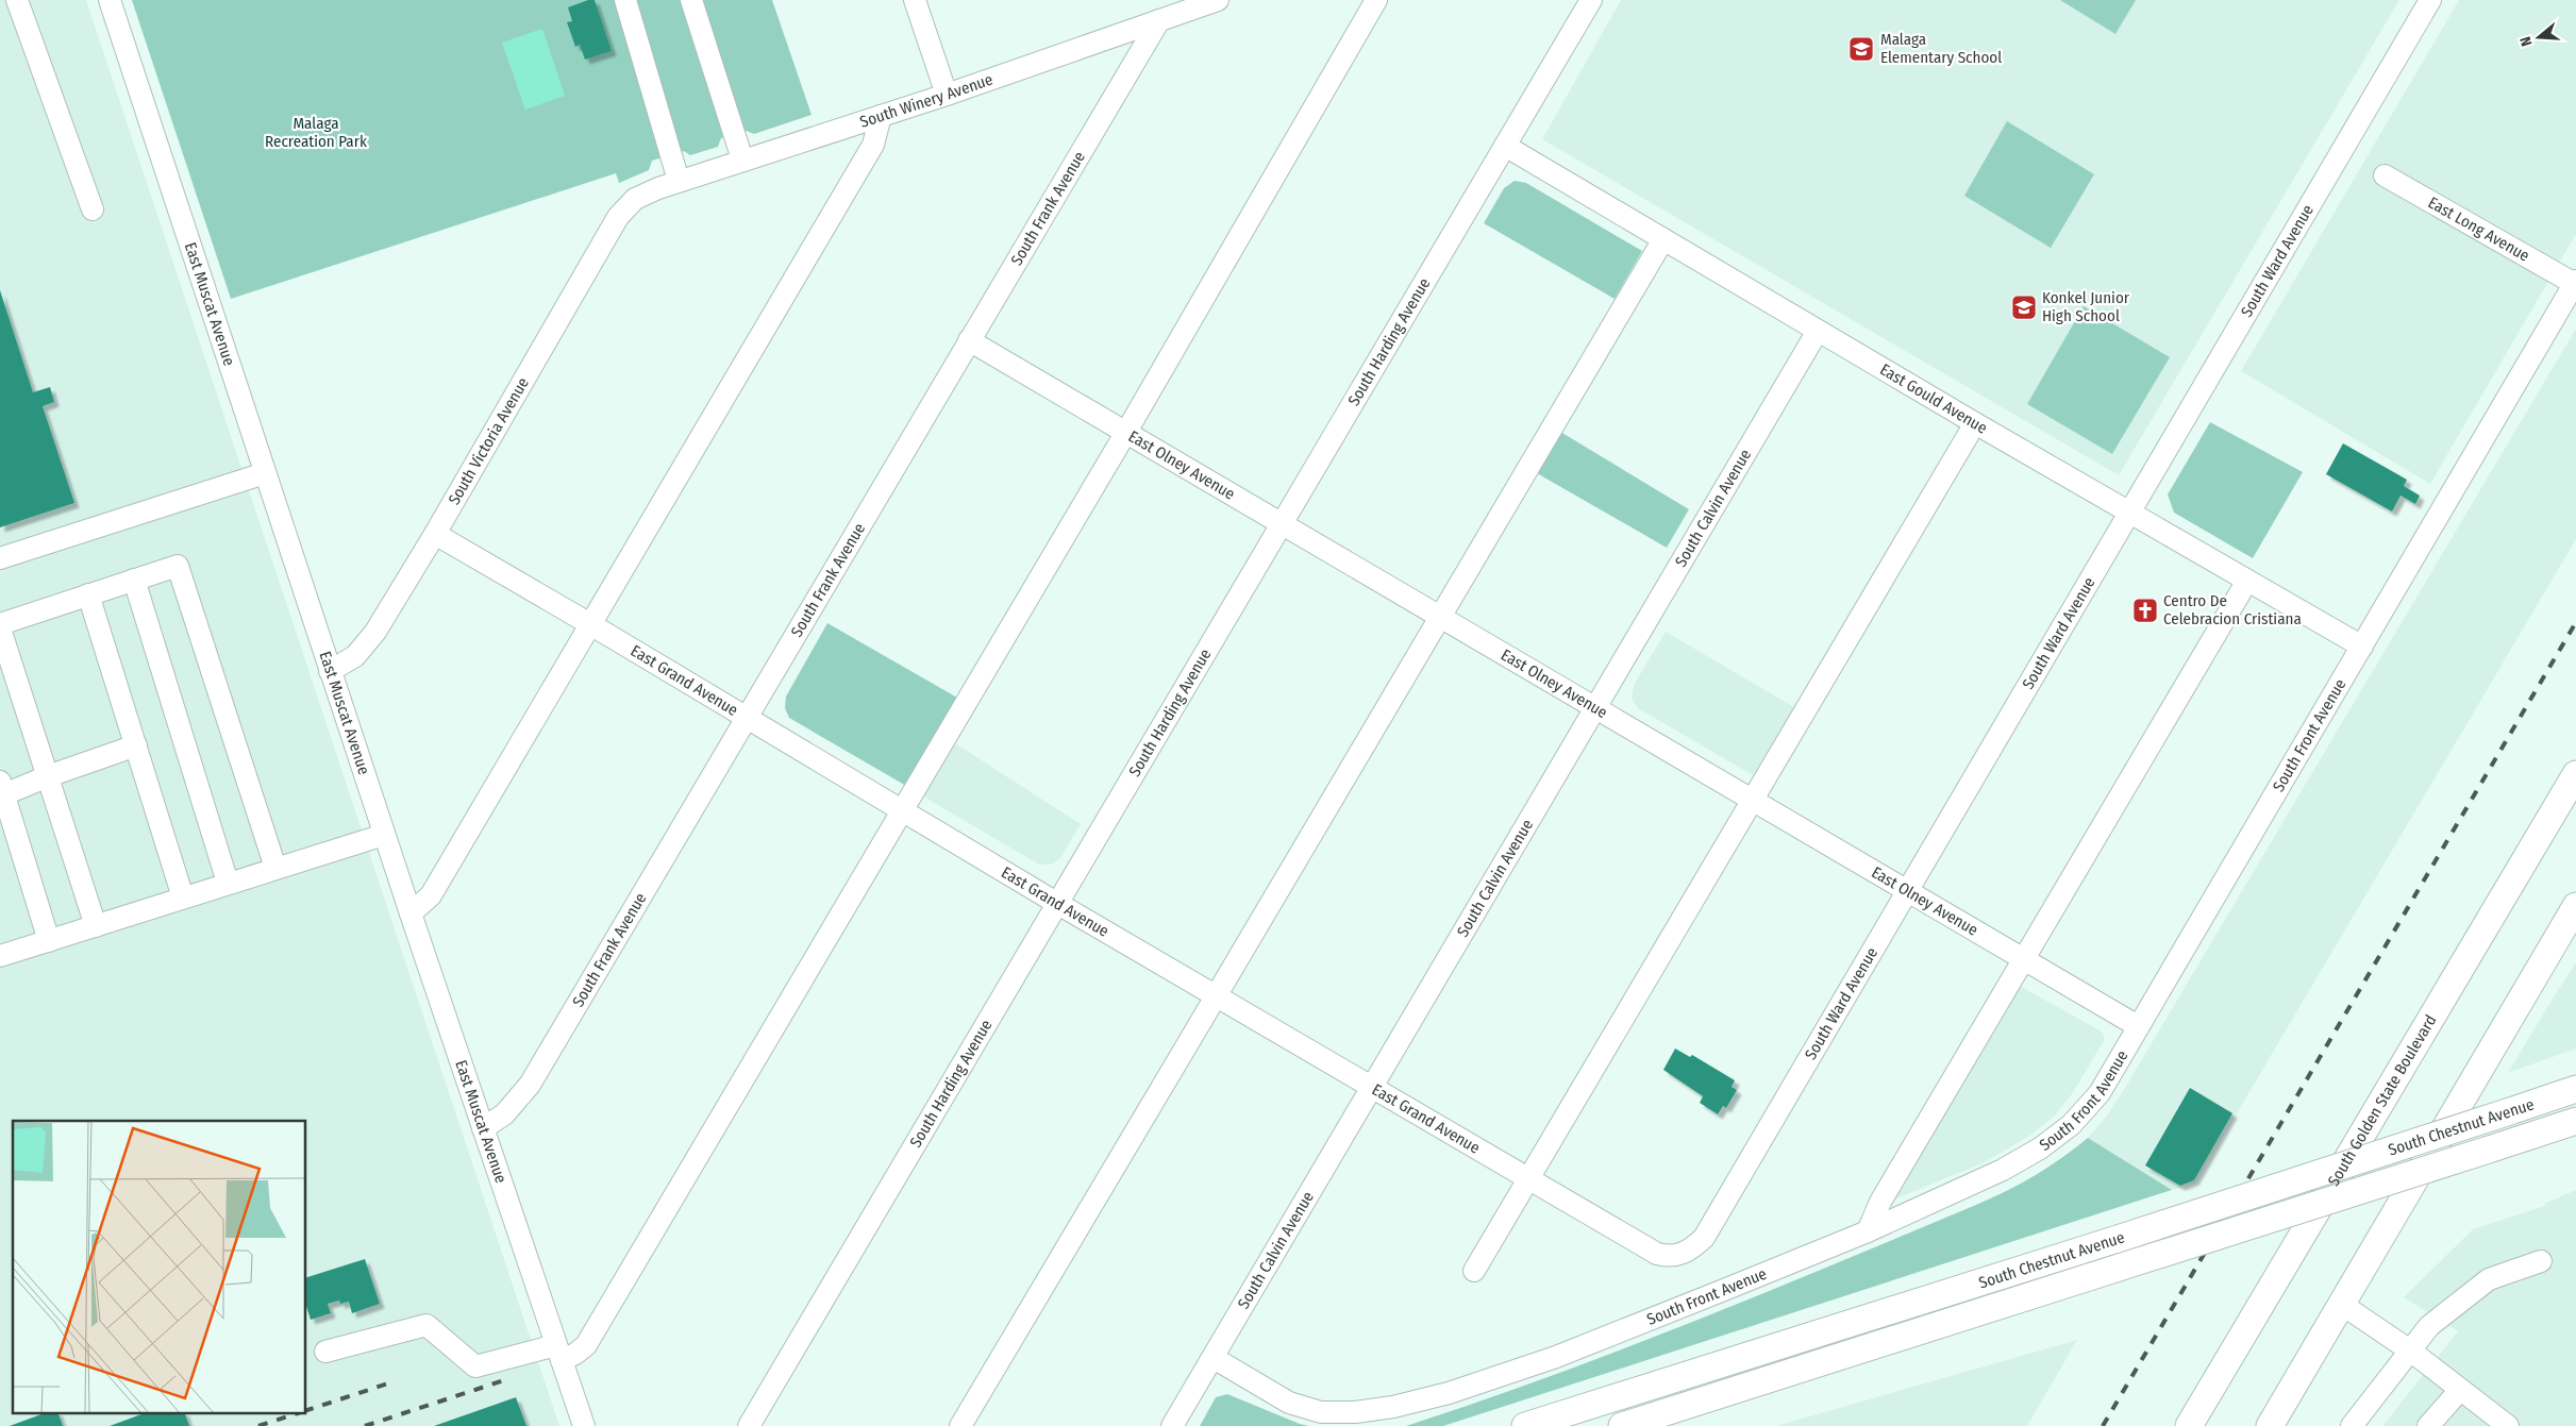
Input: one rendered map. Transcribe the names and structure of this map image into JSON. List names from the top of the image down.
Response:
{
  "streets": {
    "main road": ["South Golden State Boulevard", "South Chestnut Avenue"],
    "street": [
      "South Winery Avenue",
      "South Frank Avenue",
      "East Long Avenue",
      "South Ward Avenue",
      "East Muscat Avenue",
      "South Harding Avenue",
      "East Gould Avenue",
      "South Victoria Avenue",
      "East Olney Avenue",
      "South Calvin Avenue",
      "East Grand Avenue",
      "South Front Avenue"
    ]
  },
  "crossings": [
    ["South Winery Avenue", "South Frank Avenue"],
    ["South Winery Avenue", "South Victoria Avenue"],
    ["South Frank Avenue", "East Muscat Avenue"],
    ["South Frank Avenue", "East Olney Avenue"],
    ["South Frank Avenue", "East Grand Avenue"],
    ["East Long Avenue", "South Front Avenue"],
    ["South Ward Avenue", "East Gould Avenue"],
    ["South Ward Avenue", "East Olney Avenue"],
    ["South Ward Avenue", "East Grand Avenue"],
    ["East Muscat Avenue", "South Victoria Avenue"],
    ["South Harding Avenue", "East Gould Avenue"],
    ["South Harding Avenue", "East Olney Avenue"],
    ["South Harding Avenue", "East Grand Avenue"],
    ["East Gould Avenue", "South Calvin Avenue"],
    ["East Gould Avenue", "South Front Avenue"],
    ["South Victoria Avenue", "East Grand Avenue"],
    ["East Olney Avenue", "South Calvin Avenue"],
    ["East Olney Avenue", "South Front Avenue"],
    ["South Calvin Avenue", "East Grand Avenue"],
    ["South Calvin Avenue", "South Front Avenue"]
  ],
  "parks": ["Malaga Recreation Park"],
  "places": {
    "school or university": ["Malaga Elementary School", "Konkel Junior High School"],
    "church": ["Centro De Celebracion Cristiana"]
  },
  "north": "left"
}
